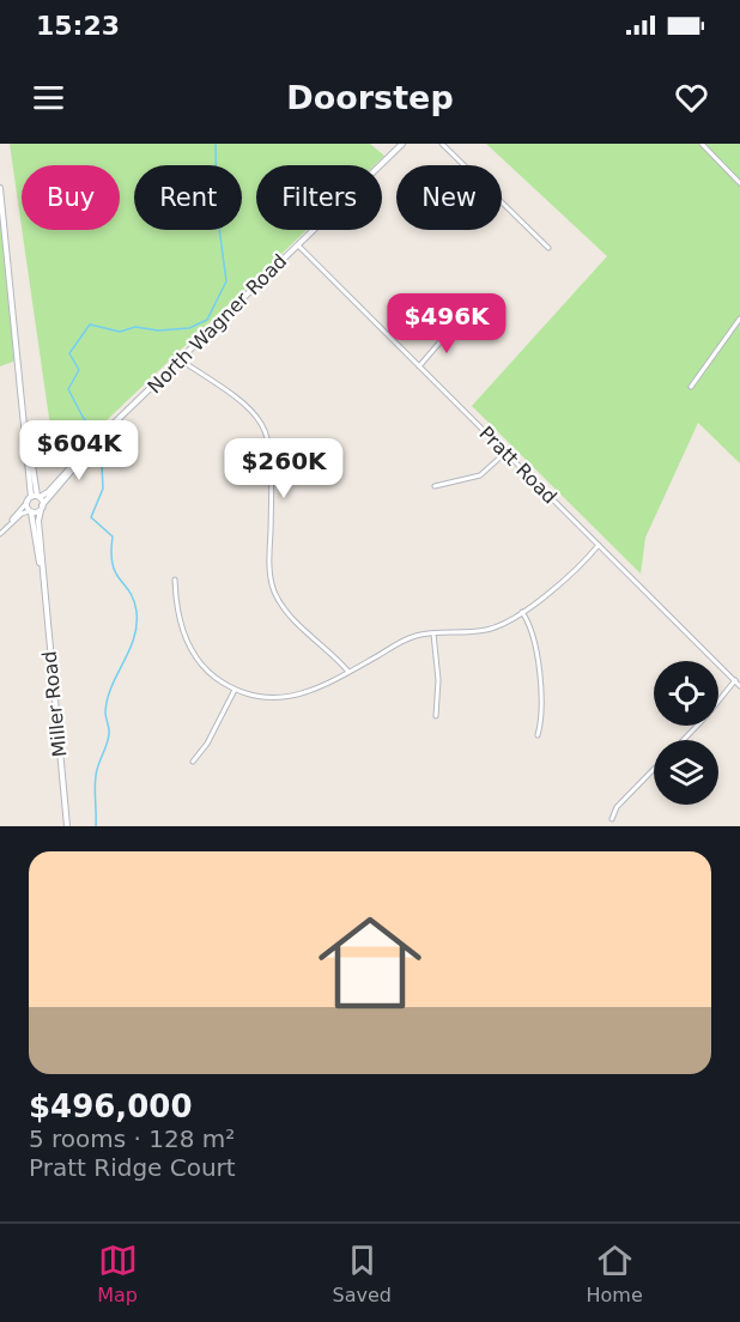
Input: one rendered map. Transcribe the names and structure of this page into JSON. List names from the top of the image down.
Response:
{
  "streets": {
    "main road": ["North Wagner Road", "Miller Road"],
    "street": ["Pratt Road"]
  },
  "crossings": [
    ["North Wagner Road", "Pratt Road"],
    ["North Wagner Road", "Miller Road"]
  ],
  "page": {
    "status": "15:23",
    "header": "Doorstep",
    "chip": [
      "Buy",
      "Rent",
      "Filters",
      "New"
    ],
    "price": ["$496K", "$604K", "$260K"],
    "list": [
      {
        "name": "$496,000",
        "note": "5 rooms · 128 m² · Pratt Ridge Court"
      }
    ],
    "tabs": ["Map", "Saved", "Home"]
  }
}
